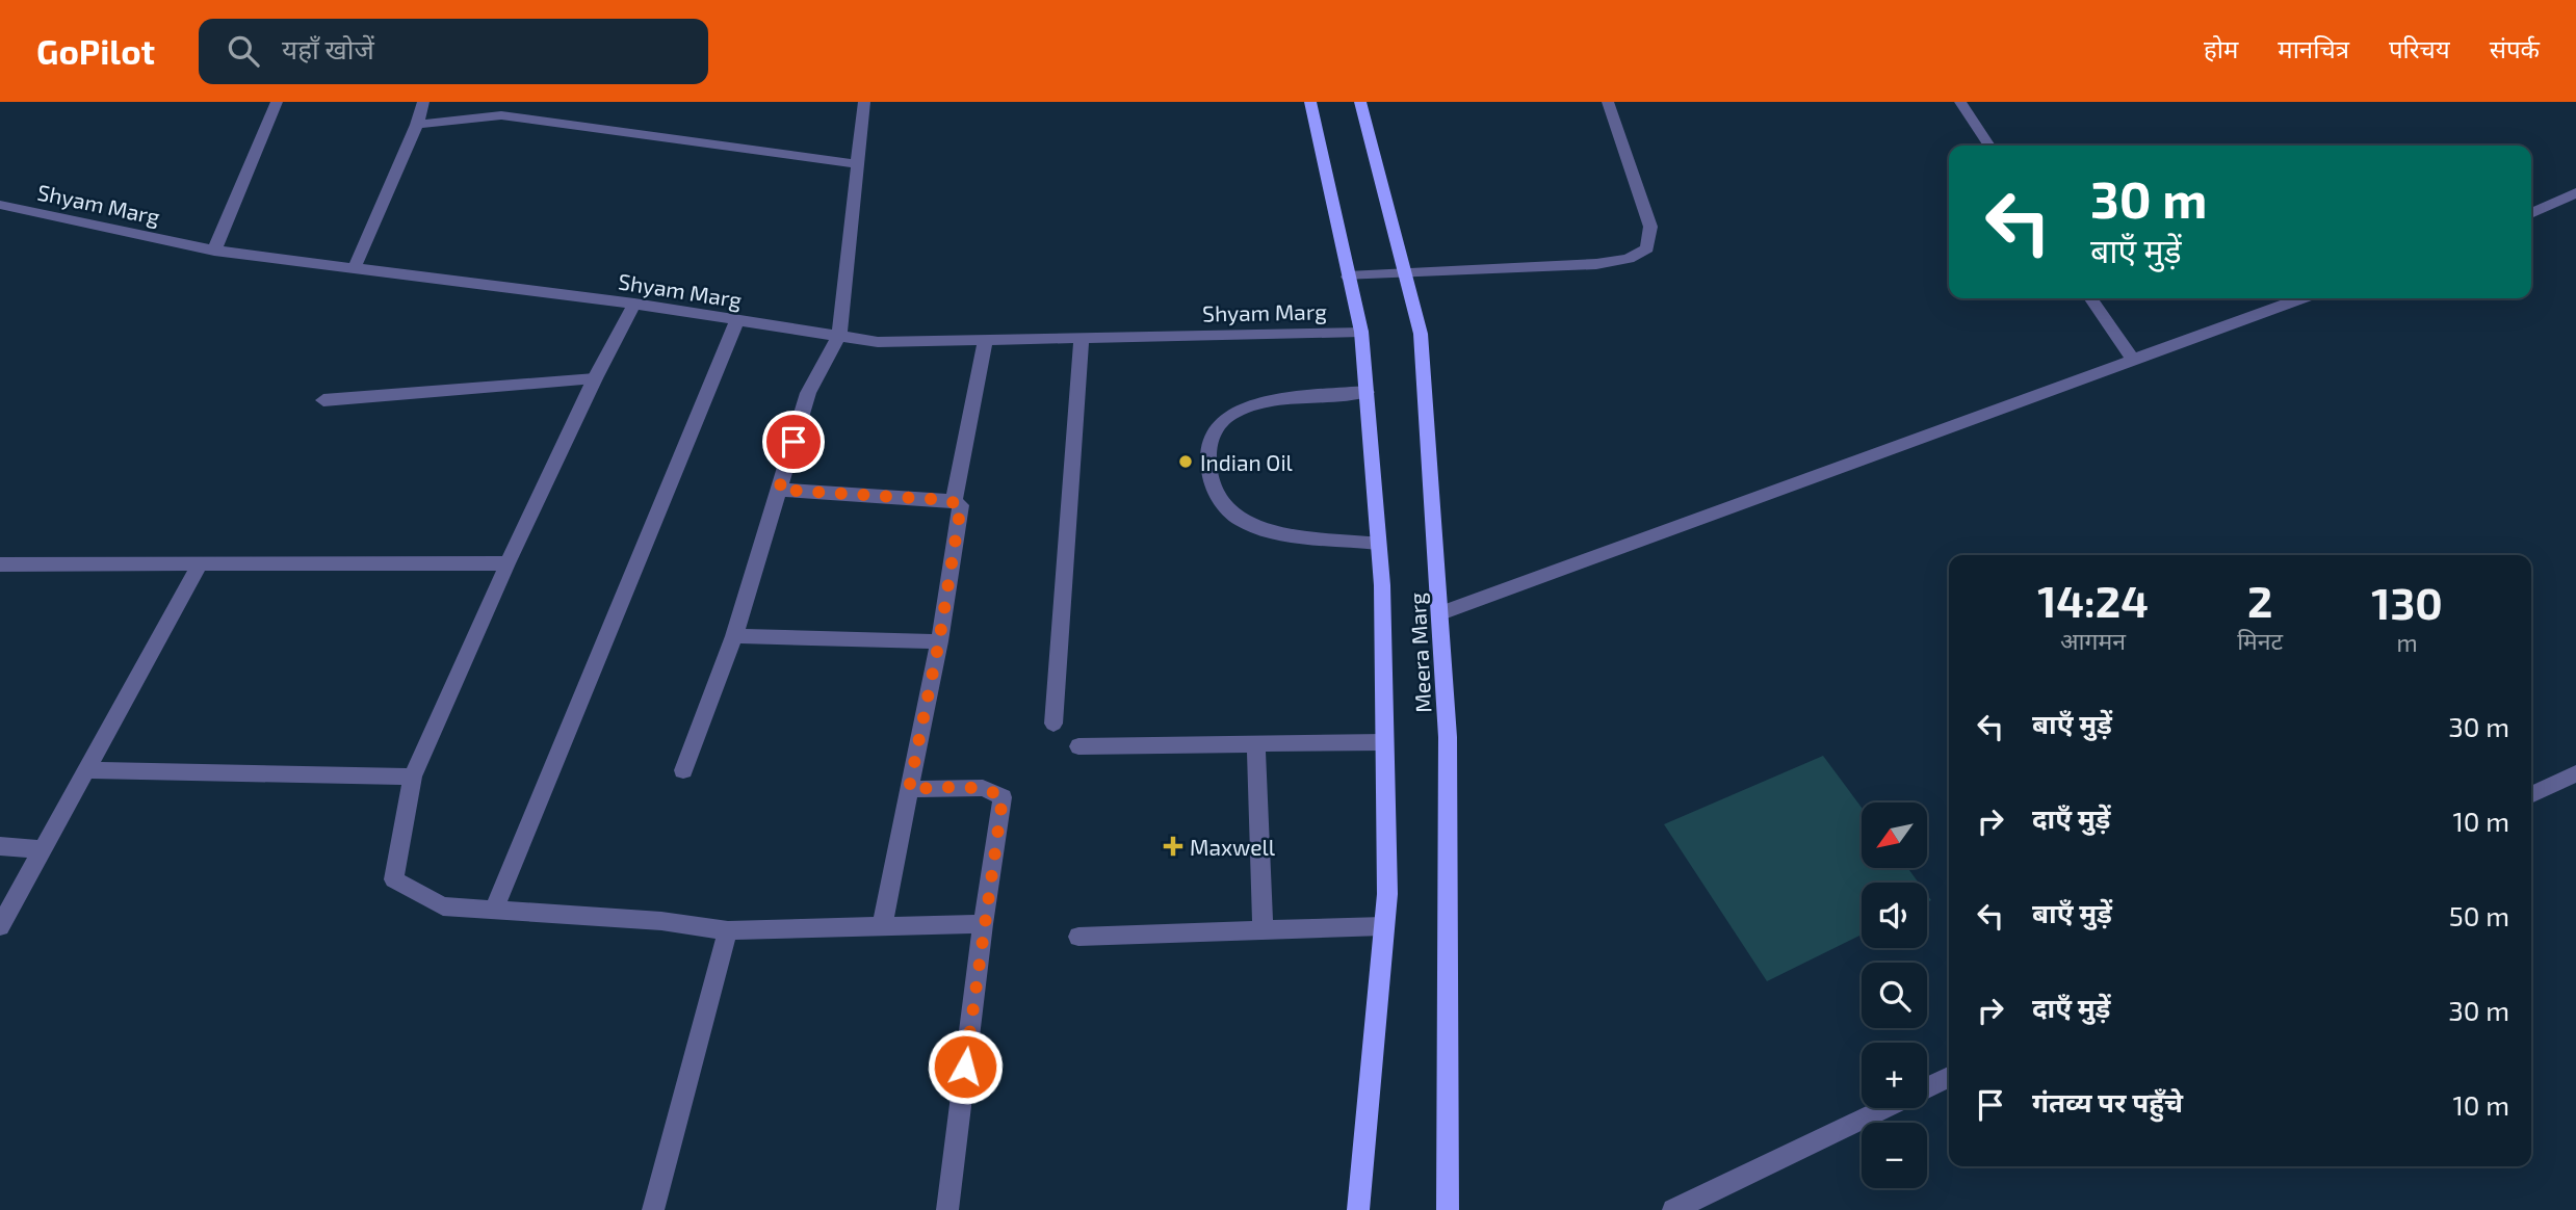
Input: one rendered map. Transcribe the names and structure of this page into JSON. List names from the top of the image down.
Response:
{
  "streets": {
    "main road": ["Meera Marg"],
    "street": ["Shyam Marg"]
  },
  "crossings": [
    ["Shyam Marg", "Meera Marg"]
  ],
  "places": {
    "other": ["Indian Oil"],
    "health": ["Maxwell"]
  },
  "north": "bottom left",
  "page": {
    "header": "GoPilot",
    "search": "यहाँ खोजें",
    "nav": [
      "होम",
      "मानचित्र",
      "परिचय",
      "संपर्क"
    ],
    "turn": ["30 m", "बाएँ मुड़ें"],
    "eta": [
      "14:24",
      "आगमन",
      "2",
      "मिनट",
      "130",
      "m"
    ],
    "list": [
      {
        "name": "बाएँ मुड़ें",
        "value": "30 m"
      },
      {
        "name": "दाएँ मुड़ें",
        "value": "10 m"
      },
      {
        "name": "बाएँ मुड़ें",
        "value": "50 m"
      },
      {
        "name": "दाएँ मुड़ें",
        "value": "30 m"
      },
      {
        "name": "गंतव्य पर पहुँचे",
        "value": "10 m"
      }
    ],
    "map_buttons": ["+", "−"]
  }
}
